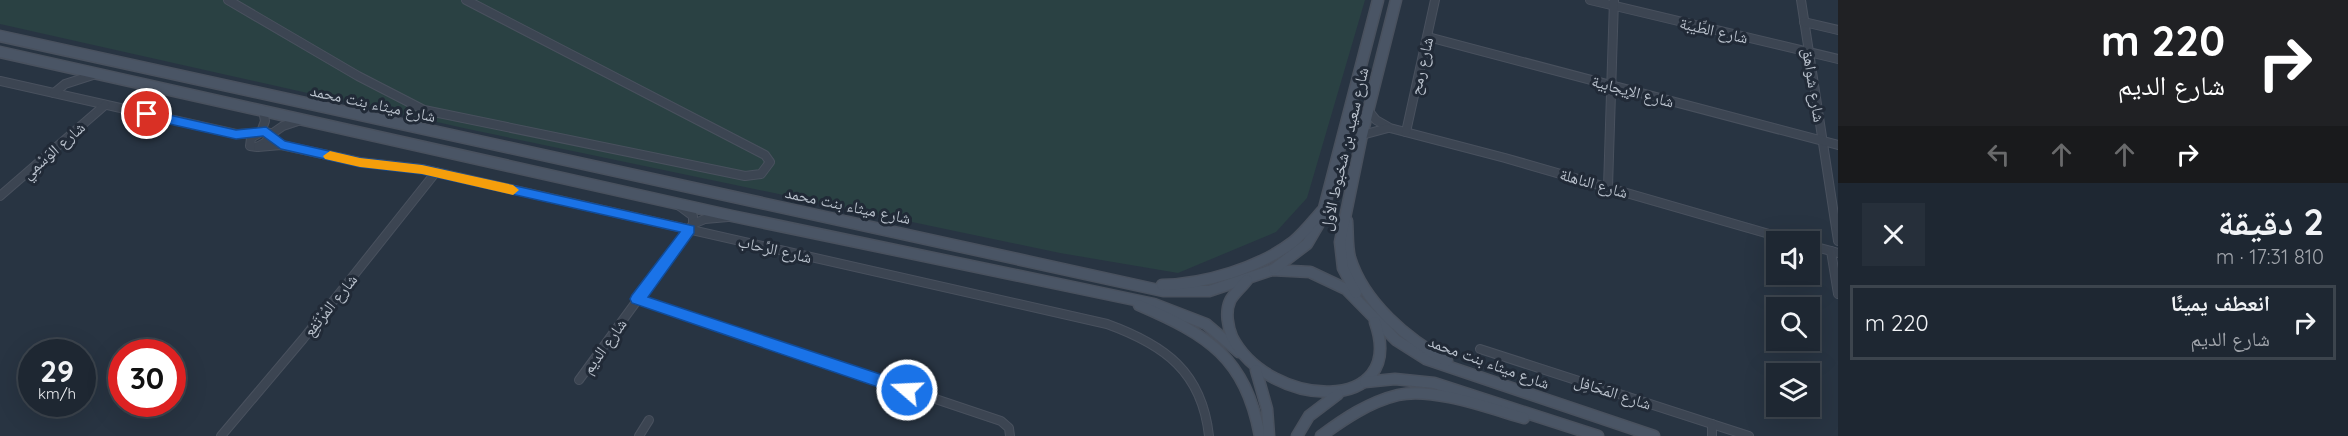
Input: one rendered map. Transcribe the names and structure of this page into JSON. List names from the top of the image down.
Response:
{
  "streets": {
    "main road": ["شارع ميثاء بنت محمد", "شارع سعيد بن شخبوط الأول"],
    "street": [
      "شارع الطِّيبَة",
      "شارع رمح",
      "شارع شواهق",
      "شارع الإيجابية",
      "شارع الوَسْمِي",
      "شارع الناهلة",
      "شارع الرِّحاب",
      "شارع المُرْتَفِع",
      "شارع الديم",
      "شارع المَحَافِل"
    ]
  },
  "crossings": [
    ["شارع الطِّيبَة", "شارع شواهق"],
    ["شارع رمح", "شارع الإيجابية"],
    ["شارع رمح", "شارع الناهلة"],
    ["شارع شواهق", "شارع الإيجابية"],
    ["شارع ميثاء بنت محمد", "شارع سعيد بن شخبوط الأول"],
    ["شارع سعيد بن شخبوط الأول", "شارع الناهلة"],
    ["شارع الرِّحاب", "شارع المُرْتَفِع"],
    ["شارع الرِّحاب", "شارع الديم"]
  ],
  "page": {
    "turn": ["220 m", "شارع الديم"],
    "heading": ["2 دقيقة", "810 m · 17:31"],
    "list": [
      {
        "name": "انعطف يمينًا",
        "note": "شارع الديم",
        "value": "220 m"
      }
    ],
    "speed": "29 km/h",
    "limit": "30"
  }
}
